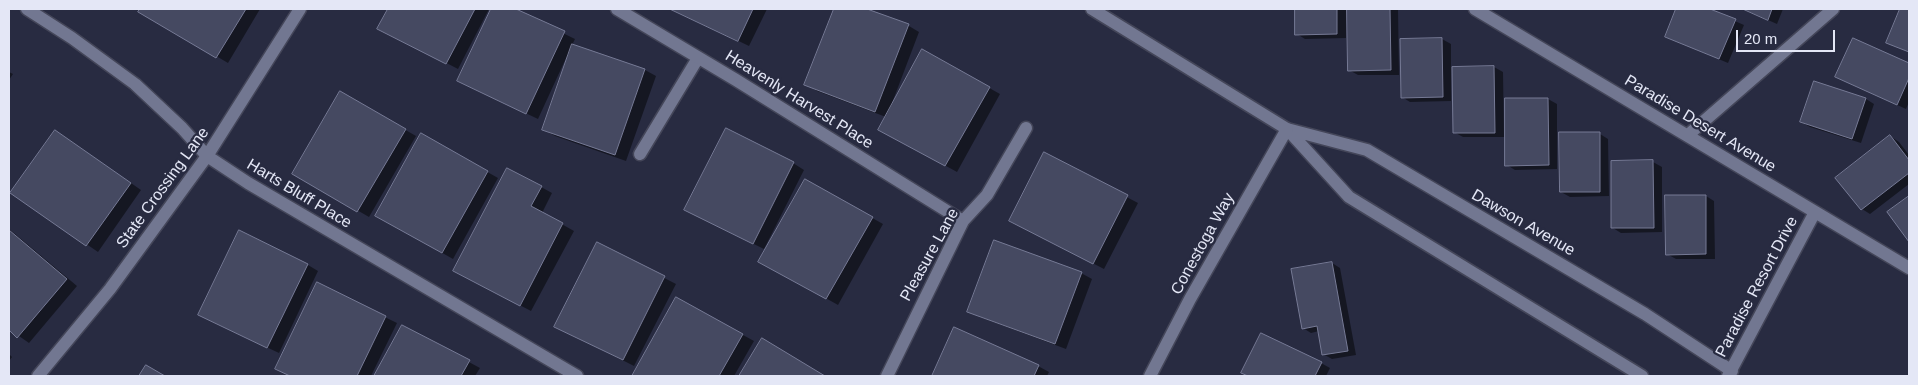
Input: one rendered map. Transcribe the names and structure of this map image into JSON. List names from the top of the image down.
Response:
{
  "streets": {
    "street": [
      "Heavenly Harvest Place",
      "Paradise Desert Avenue",
      "State Crossing Lane",
      "Harts Bluff Place",
      "Dawson Avenue",
      "Conestoga Way",
      "Pleasure Lane",
      "Paradise Resort Drive"
    ]
  },
  "crossings": [
    ["Heavenly Harvest Place", "Pleasure Lane"],
    ["Paradise Desert Avenue", "Paradise Resort Drive"],
    ["State Crossing Lane", "Harts Bluff Place"],
    ["Dawson Avenue", "Conestoga Way"],
    ["Dawson Avenue", "Paradise Resort Drive"]
  ],
  "scale_bar": "20 m"
}
